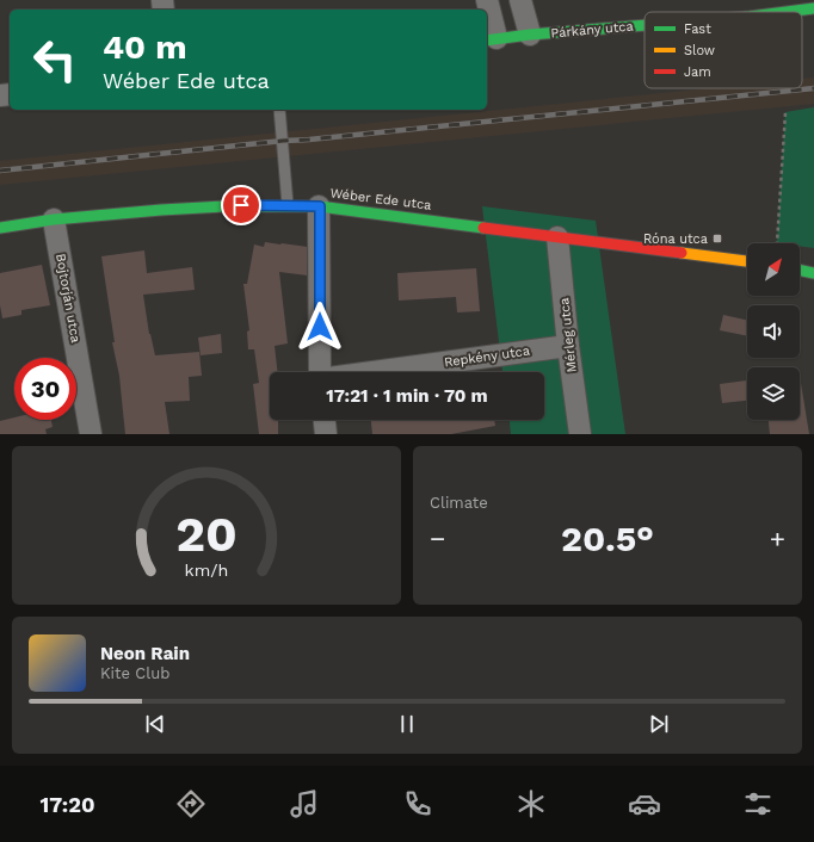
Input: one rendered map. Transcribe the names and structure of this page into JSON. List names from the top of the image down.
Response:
{
  "streets": {
    "street": [
      "Párkány utca",
      "Wéber Ede utca",
      "Bojtorján utca",
      "Mérleg utca",
      "Repkény utca"
    ]
  },
  "crossings": [
    ["Wéber Ede utca", "Bojtorján utca"],
    ["Wéber Ede utca", "Mérleg utca"],
    ["Mérleg utca", "Repkény utca"]
  ],
  "places": {
    "transit": ["Róna utca"]
  },
  "legend": ["Fast", "Slow", "Jam"],
  "north": "top right",
  "page": {
    "turn": ["40 m", "Wéber Ede utca"],
    "limit": "30",
    "trip": "17:21 · 1 min · 70 m",
    "tile": "Climate",
    "heat": ["−", "20.5°", "+"],
    "song": ["Neon Rain", "Kite Club"],
    "tabs": "17:20",
    "gauge": ["20", "km/h"]
  }
}
